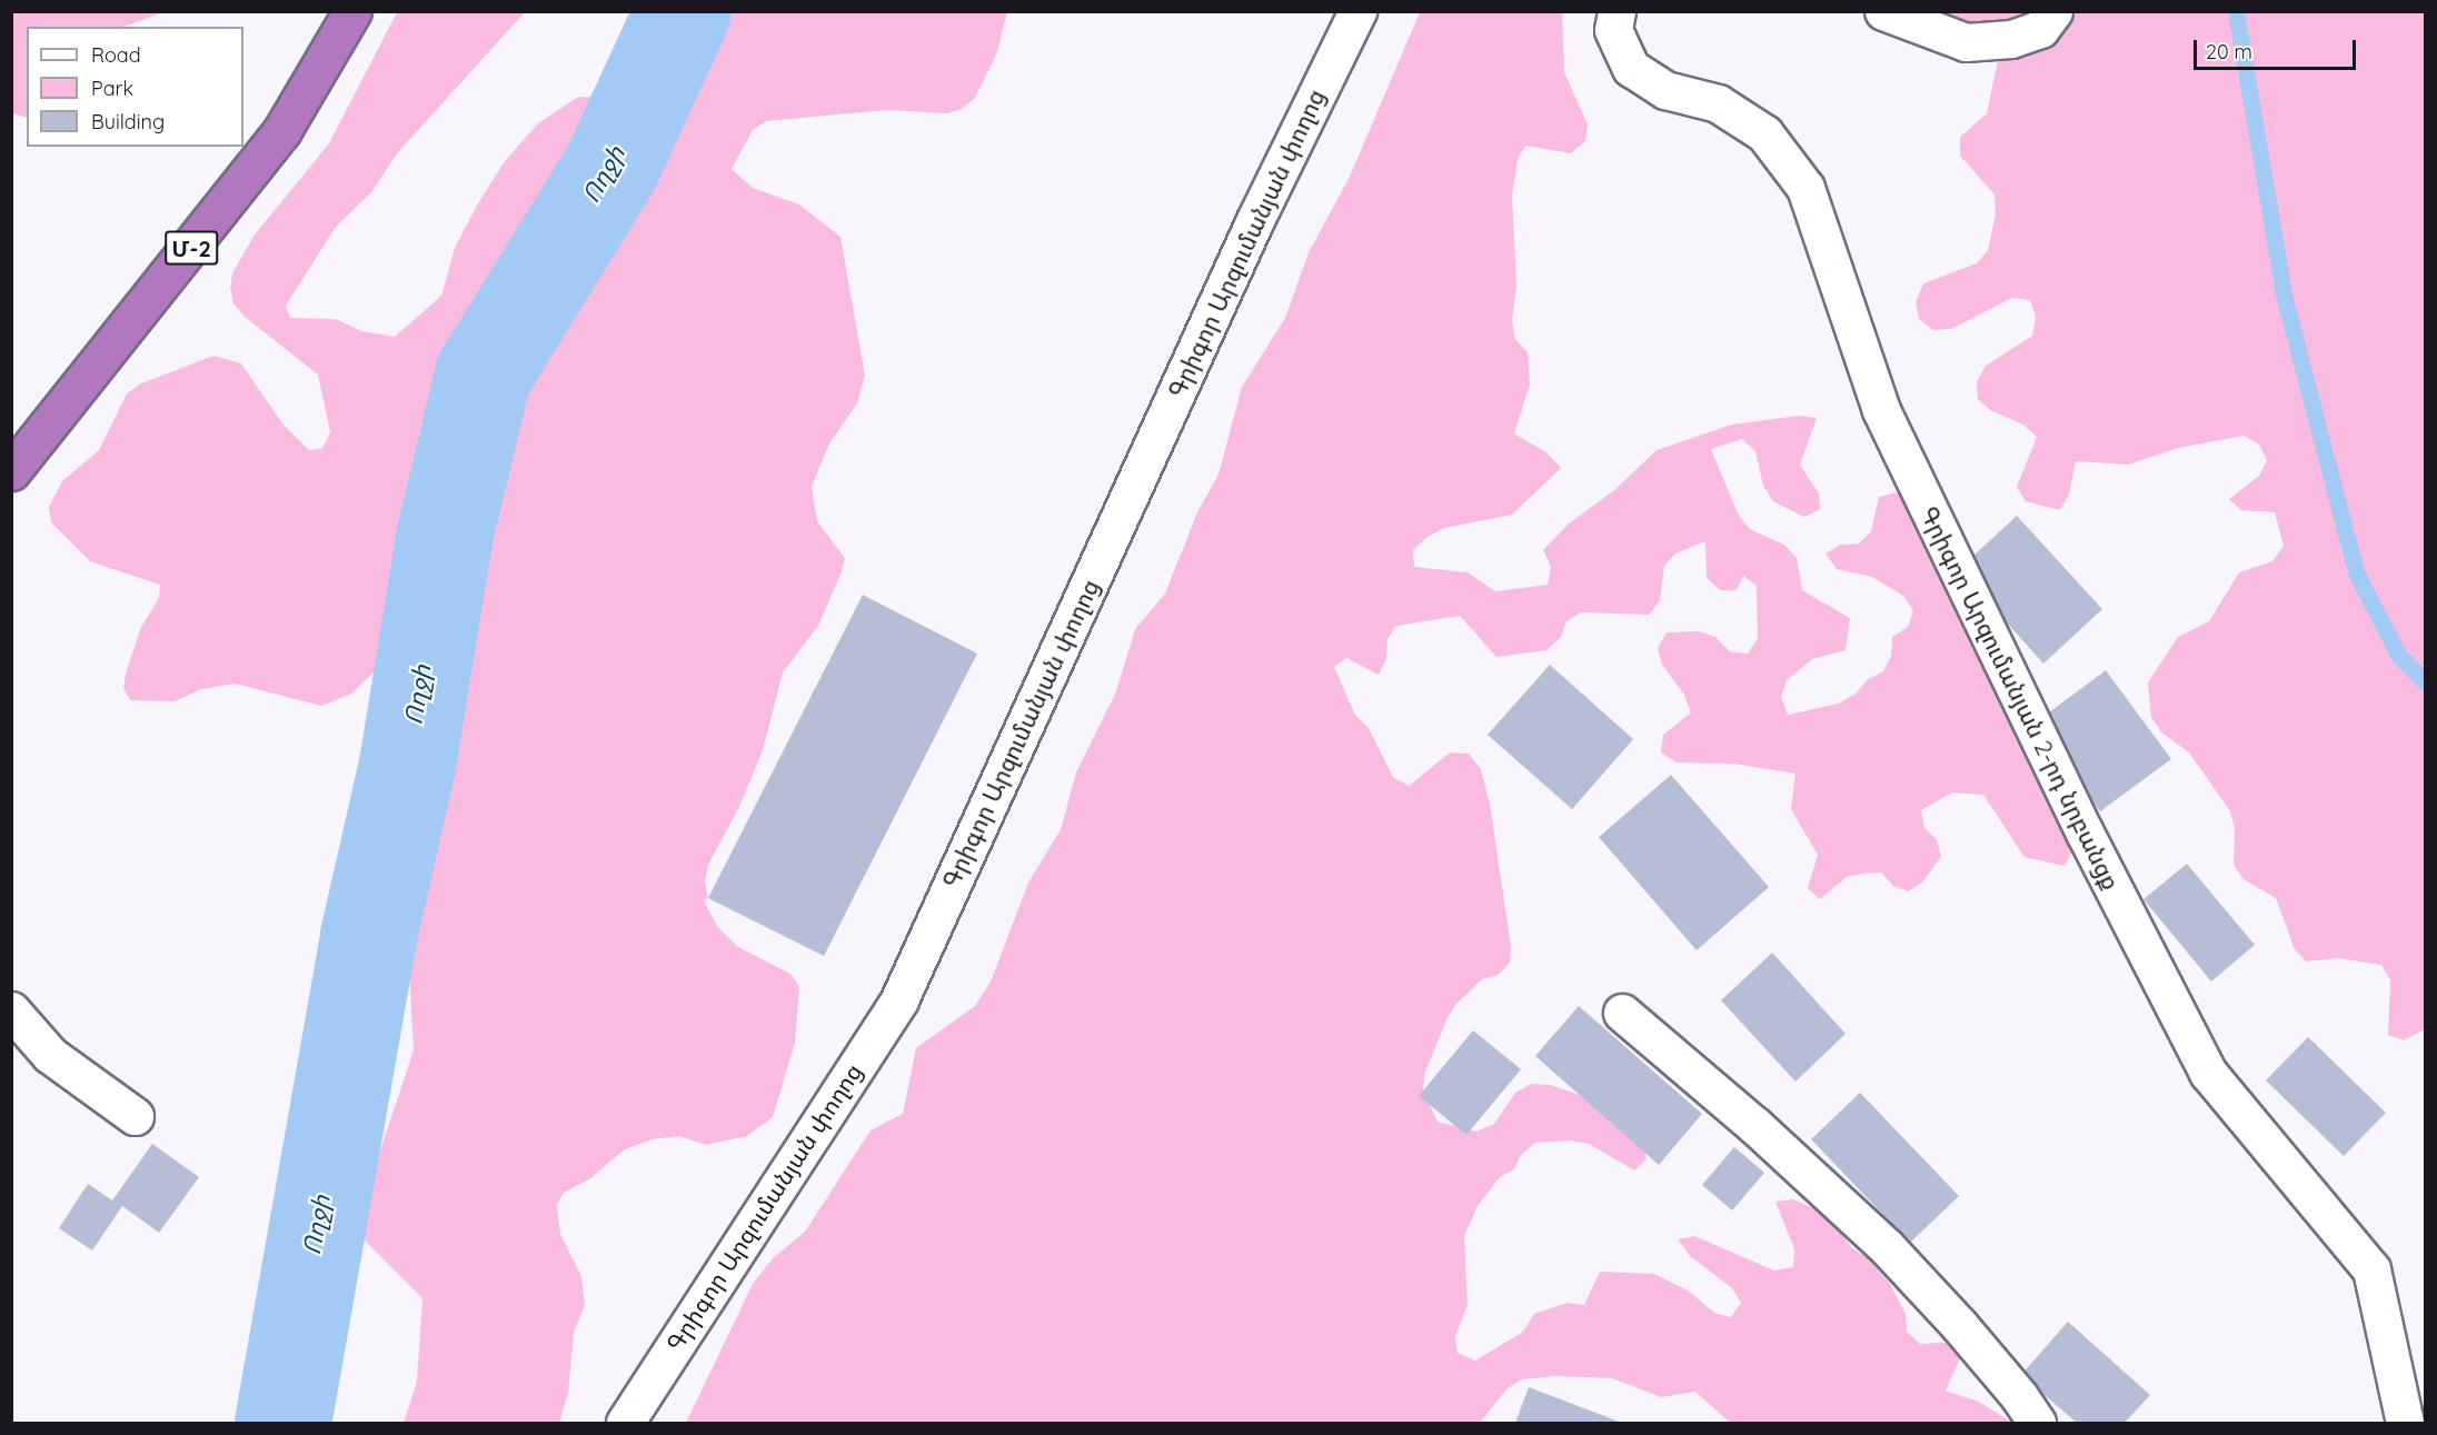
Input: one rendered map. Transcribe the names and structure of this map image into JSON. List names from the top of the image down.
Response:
{
  "streets": {
    "highway": ["Մ-2"],
    "street": ["Գրիգոր Արզումանյան փողոց", "Գրիգոր Արզումանյան 2-րդ նրբանցք"]
  },
  "water": ["Ողջի"],
  "legend": ["Road", "Park", "Building"],
  "scale_bar": "20 m"
}
